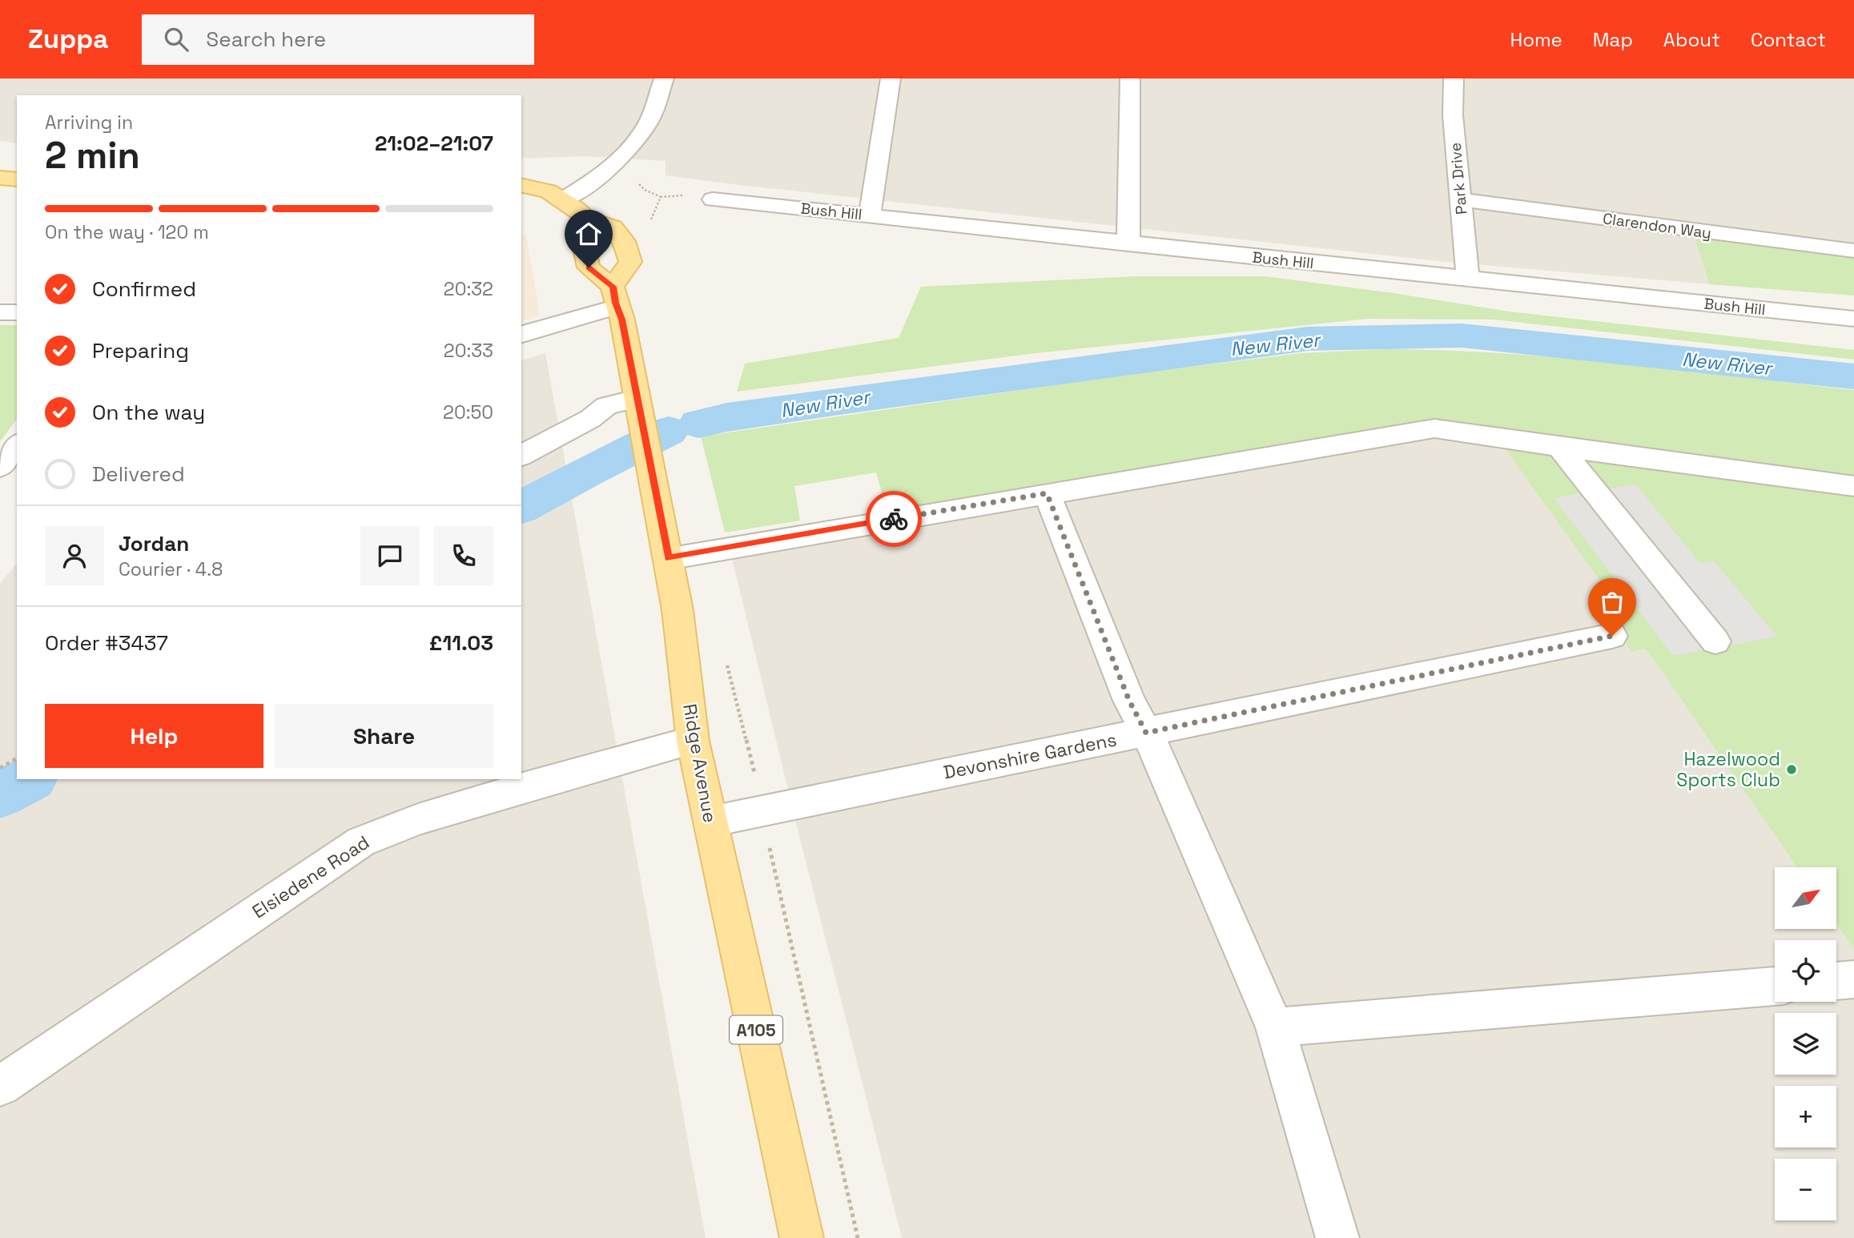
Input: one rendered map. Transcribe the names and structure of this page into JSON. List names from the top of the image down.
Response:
{
  "streets": {
    "main road": ["Ridge Avenue", "A105"],
    "street": [
      "Park Drive",
      "Bush Hill",
      "Clarendon Way",
      "Devonshire Gardens",
      "Elsiedene Road"
    ]
  },
  "crossings": [
    ["Park Drive", "Bush Hill"],
    ["Park Drive", "Clarendon Way"],
    ["Devonshire Gardens", "Ridge Avenue"],
    ["Ridge Avenue", "Elsiedene Road"]
  ],
  "water": ["New River"],
  "places": ["Hazelwood Sports Club"],
  "north": "top right",
  "page": {
    "header": "Zuppa",
    "search": "Search here",
    "nav": [
      "Home",
      "Map",
      "About",
      "Contact"
    ],
    "heading": ["2 min", "Arriving in", "21:02–21:07"],
    "panel": [
      "Jordan",
      "Courier · 4.8",
      "Order #3437",
      "£11.03"
    ],
    "bar": "On the way · 120 m",
    "list": [
      ["Confirmed", "20:32"],
      ["Preparing", "20:33"],
      ["On the way", "20:50"],
      "Delivered"
    ],
    "buttons": ["Help", "Share"],
    "map_buttons": ["+", "−"]
  }
}
